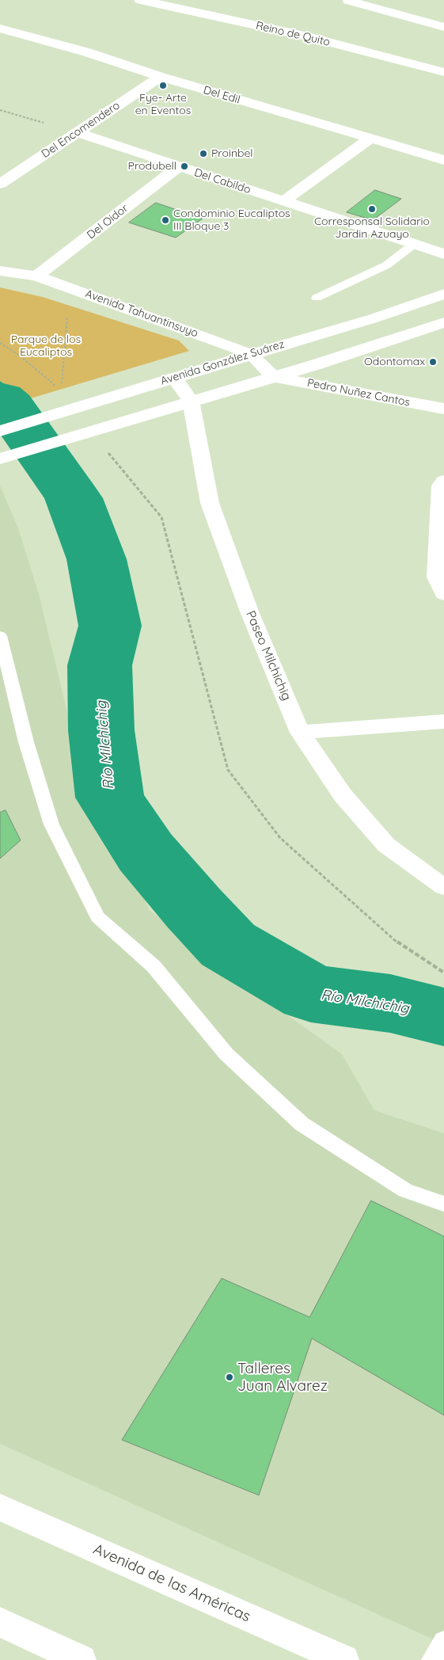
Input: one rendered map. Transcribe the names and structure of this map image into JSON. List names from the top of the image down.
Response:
{
  "streets": {
    "street": [
      "Reino de Quito",
      "Del Edil",
      "Del Encomendero",
      "Del Cabildo",
      "Del Oidor",
      "Avenida Tahuantinsuyo",
      "Avenida González Suárez",
      "Pedro Nuñez Cantos",
      "Paseo Milchichig",
      "Avenida de las Américas"
    ]
  },
  "crossings": [
    ["Del Edil", "Del Encomendero"],
    ["Del Encomendero", "Del Cabildo"],
    ["Del Cabildo", "Del Oidor"],
    ["Del Oidor", "Avenida Tahuantinsuyo"],
    ["Avenida Tahuantinsuyo", "Avenida González Suárez"],
    ["Avenida Tahuantinsuyo", "Pedro Nuñez Cantos"],
    ["Avenida González Suárez", "Paseo Milchichig"]
  ],
  "water": ["Río Milchichig"],
  "parks": ["Parque de los Eucaliptos"],
  "places": [
    "Fye- Arte en Eventos",
    "Proinbel",
    "Produbell",
    "Corresponsal Solidario Jardin Azuayo",
    "Condominio Eucaliptos III Bloque 3",
    "Odontomax",
    "Talleres Juan Alvarez"
  ]
}
